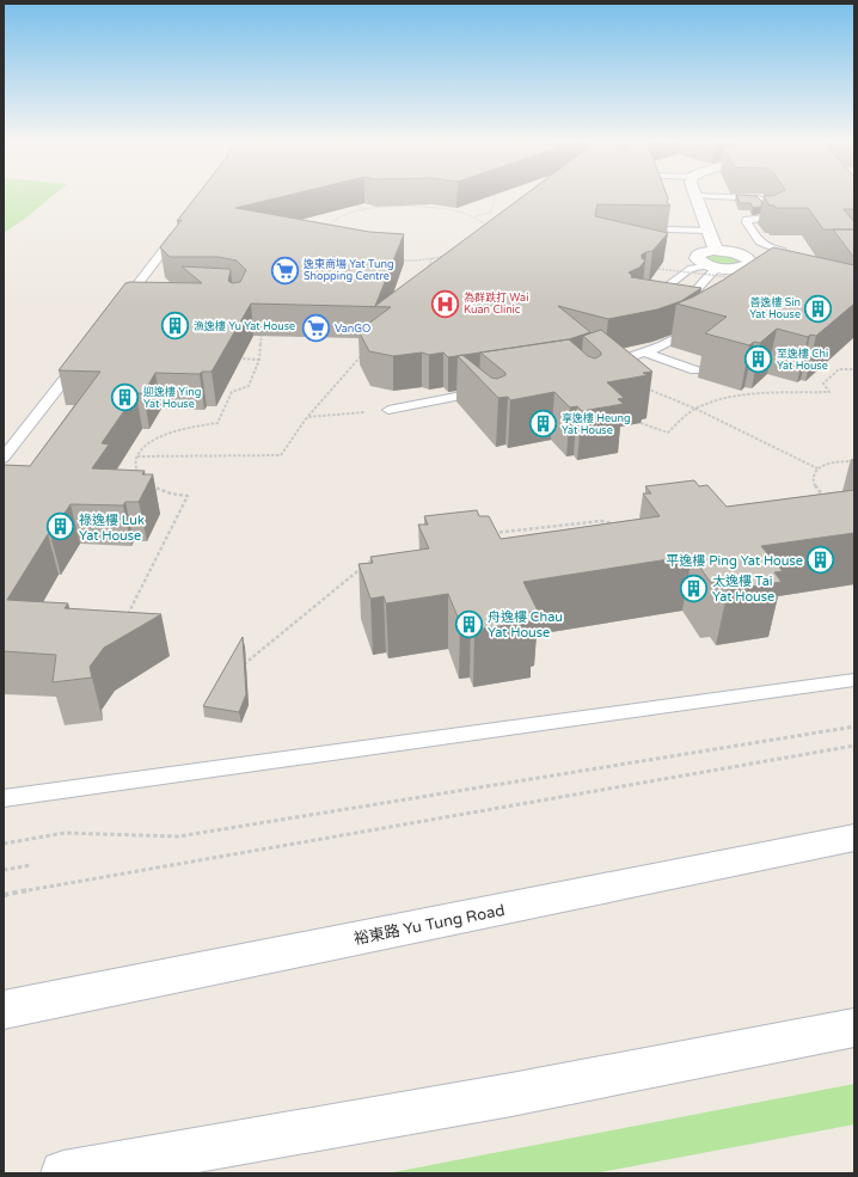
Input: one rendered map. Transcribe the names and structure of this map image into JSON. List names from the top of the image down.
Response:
{
  "streets": {
    "street": ["裕東路 Yu Tung Road"]
  },
  "places": {
    "supermarket": ["逸東商場 Yat Tung Shopping Centre", "VanGO"],
    "hospital": ["為群跌打 Wai Kuan Clinic"],
    "building": [
      "善逸樓 Sin Yat House",
      "漁逸樓 Yu Yat House",
      "至逸樓 Chi Yat House",
      "迎逸樓 Ying Yat House",
      "享逸樓 Heung Yat House",
      "祿逸樓 Luk Yat House",
      "平逸樓 Ping Yat House",
      "太逸樓 Tai Yat House",
      "舟逸樓 Chau Yat House"
    ]
  }
}
